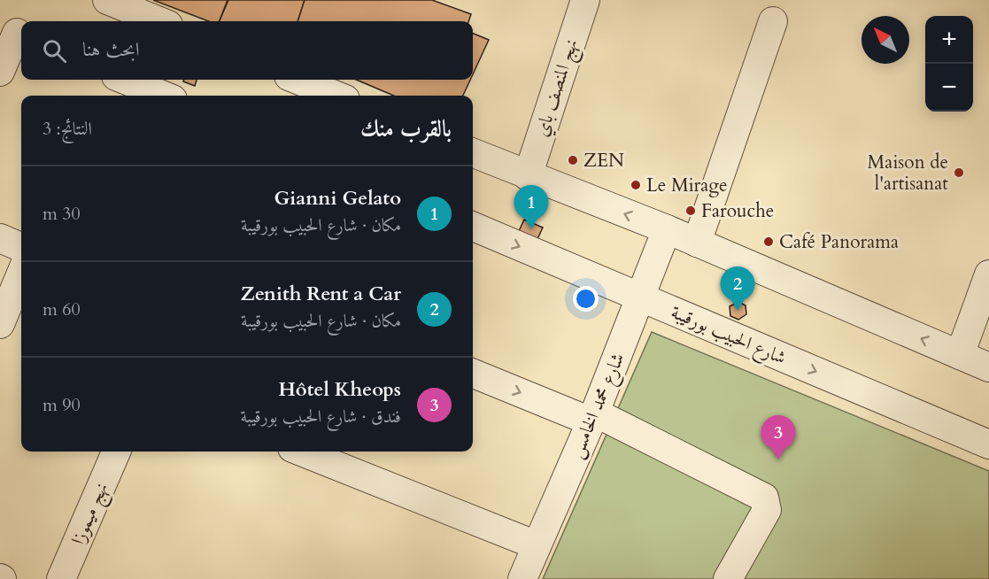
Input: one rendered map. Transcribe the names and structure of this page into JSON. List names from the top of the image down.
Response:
{
  "streets": {
    "street": [
      "نهج المنصف باي",
      "شارع الحبيب بورقيبة",
      "شارع محمد الخامس",
      "نهج ميموزا"
    ]
  },
  "crossings": [
    ["شارع الحبيب بورقيبة", "شارع محمد الخامس"]
  ],
  "places": [
    "ZEN",
    "Maison de l'artisanat",
    "Le Mirage",
    "Farouche",
    "Café Panorama"
  ],
  "north": "top left",
  "page": {
    "map_buttons": ["+", "−"],
    "search": "ابحث هنا",
    "heading": ["بالقرب منك", "النتائج: 3"],
    "list": [
      {
        "mark": "1",
        "name": "Gianni Gelato",
        "note": "مكان · شارع الحبيب بورقيبة",
        "value": "30 m"
      },
      {
        "mark": "2",
        "name": "Zenith Rent a Car",
        "note": "مكان · شارع الحبيب بورقيبة",
        "value": "60 m"
      },
      {
        "mark": "3",
        "name": "Hôtel Kheops",
        "note": "فندق · شارع الحبيب بورقيبة",
        "value": "90 m"
      }
    ],
    "pins": ["1", "2", "3"]
  }
}
